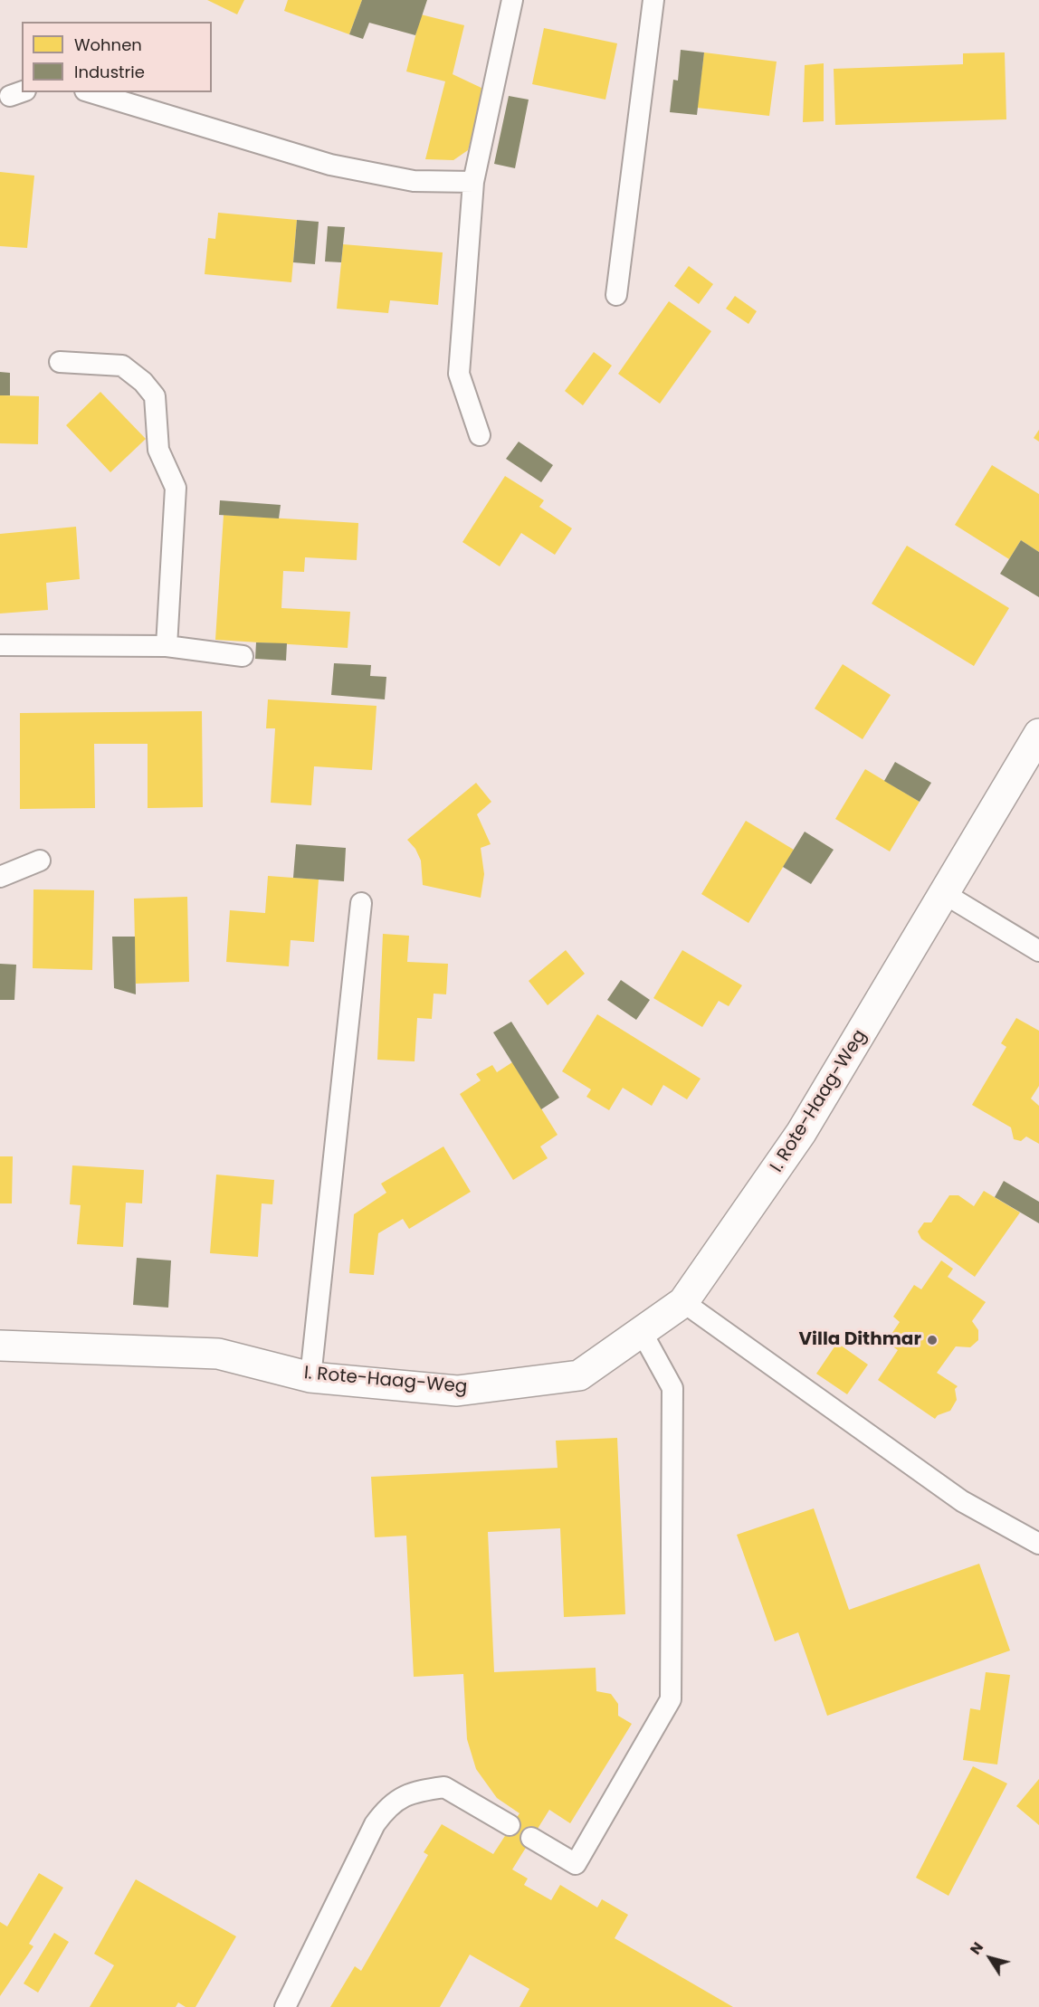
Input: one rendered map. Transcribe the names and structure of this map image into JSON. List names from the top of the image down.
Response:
{
  "streets": {
    "street": ["I. Rote-Haag-Weg"]
  },
  "places": ["Villa Dithmar"],
  "legend": ["Wohnen", "Industrie"],
  "north": "top left"
}
